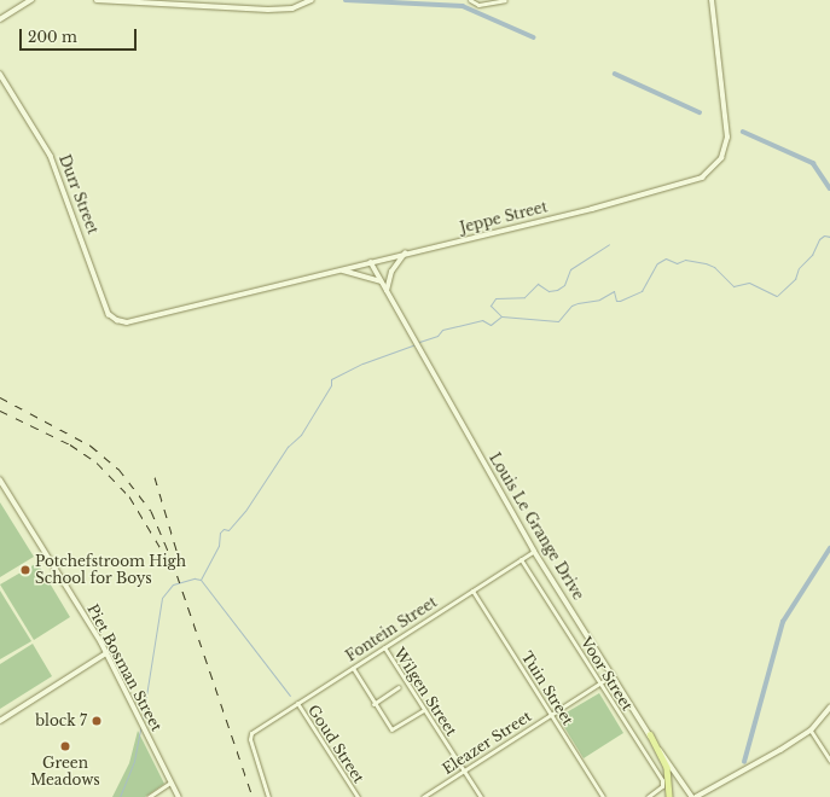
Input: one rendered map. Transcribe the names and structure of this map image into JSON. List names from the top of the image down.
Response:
{
  "streets": {
    "street": [
      "Durr Street",
      "Jeppe Street",
      "Louis Le Grange Drive",
      "Fontein Street",
      "Piet Bosman Street",
      "Voor Street",
      "Tuin Street",
      "Wilgen Street",
      "Eleazer Street",
      "Goud Street"
    ]
  },
  "crossings": [
    ["Durr Street", "Jeppe Street"],
    ["Jeppe Street", "Louis Le Grange Drive"],
    ["Louis Le Grange Drive", "Fontein Street"],
    ["Louis Le Grange Drive", "Eleazer Street"],
    ["Fontein Street", "Voor Street"],
    ["Fontein Street", "Tuin Street"],
    ["Fontein Street", "Wilgen Street"],
    ["Fontein Street", "Goud Street"],
    ["Voor Street", "Eleazer Street"],
    ["Tuin Street", "Eleazer Street"],
    ["Wilgen Street", "Eleazer Street"]
  ],
  "places": ["Potchefstroom High School for Boys", "block 7", "Green Meadows"],
  "scale_bar": "200 m"
}
